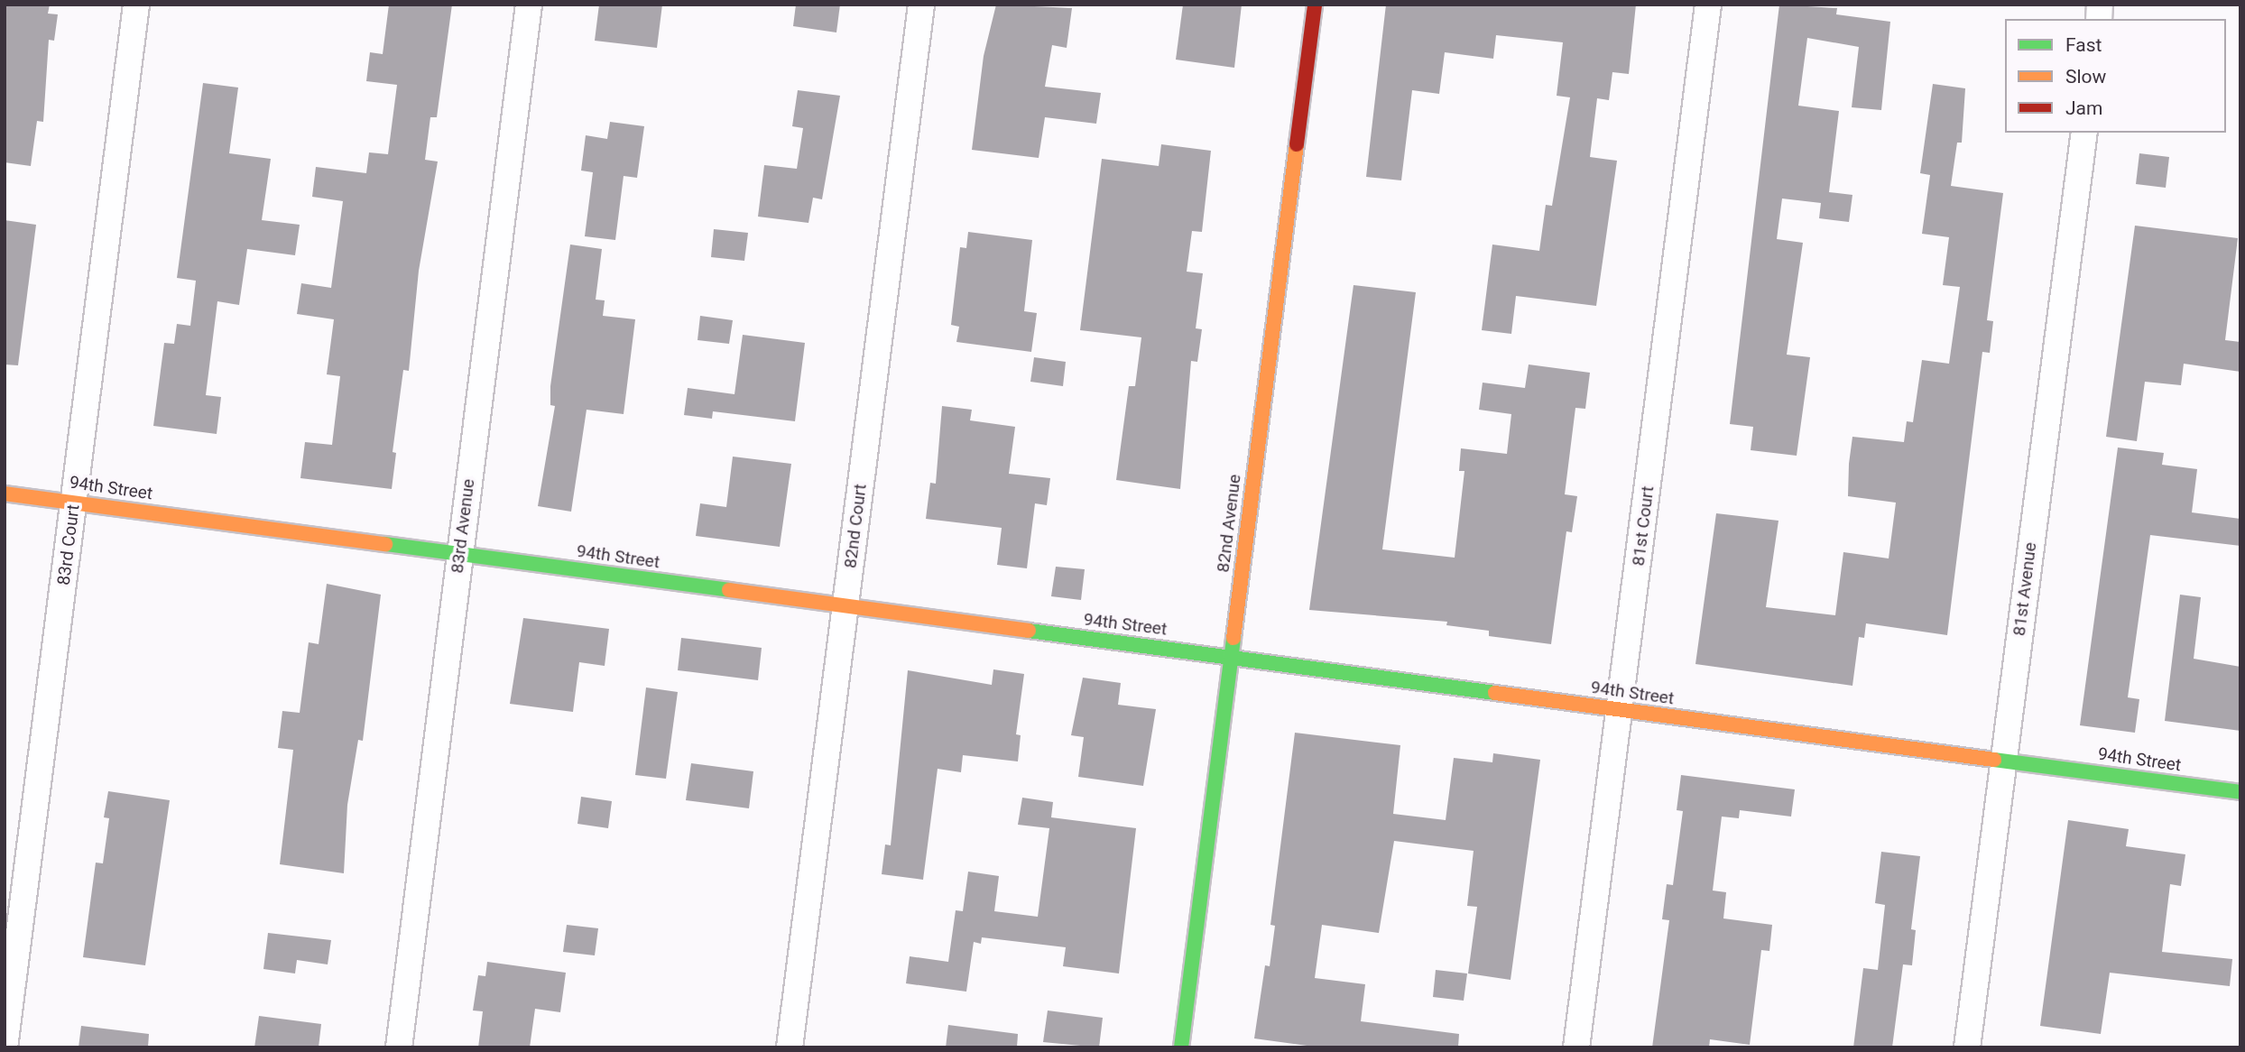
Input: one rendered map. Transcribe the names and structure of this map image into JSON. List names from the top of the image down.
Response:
{
  "streets": {
    "street": [
      "94th Street",
      "82nd Avenue",
      "83rd Avenue",
      "82nd Court",
      "81st Court",
      "83rd Court",
      "81st Avenue"
    ]
  },
  "crossings": [
    ["94th Street", "82nd Avenue"],
    ["94th Street", "83rd Avenue"],
    ["94th Street", "82nd Court"],
    ["94th Street", "81st Court"],
    ["94th Street", "83rd Court"],
    ["94th Street", "81st Avenue"]
  ],
  "legend": ["Fast", "Slow", "Jam"]
}
